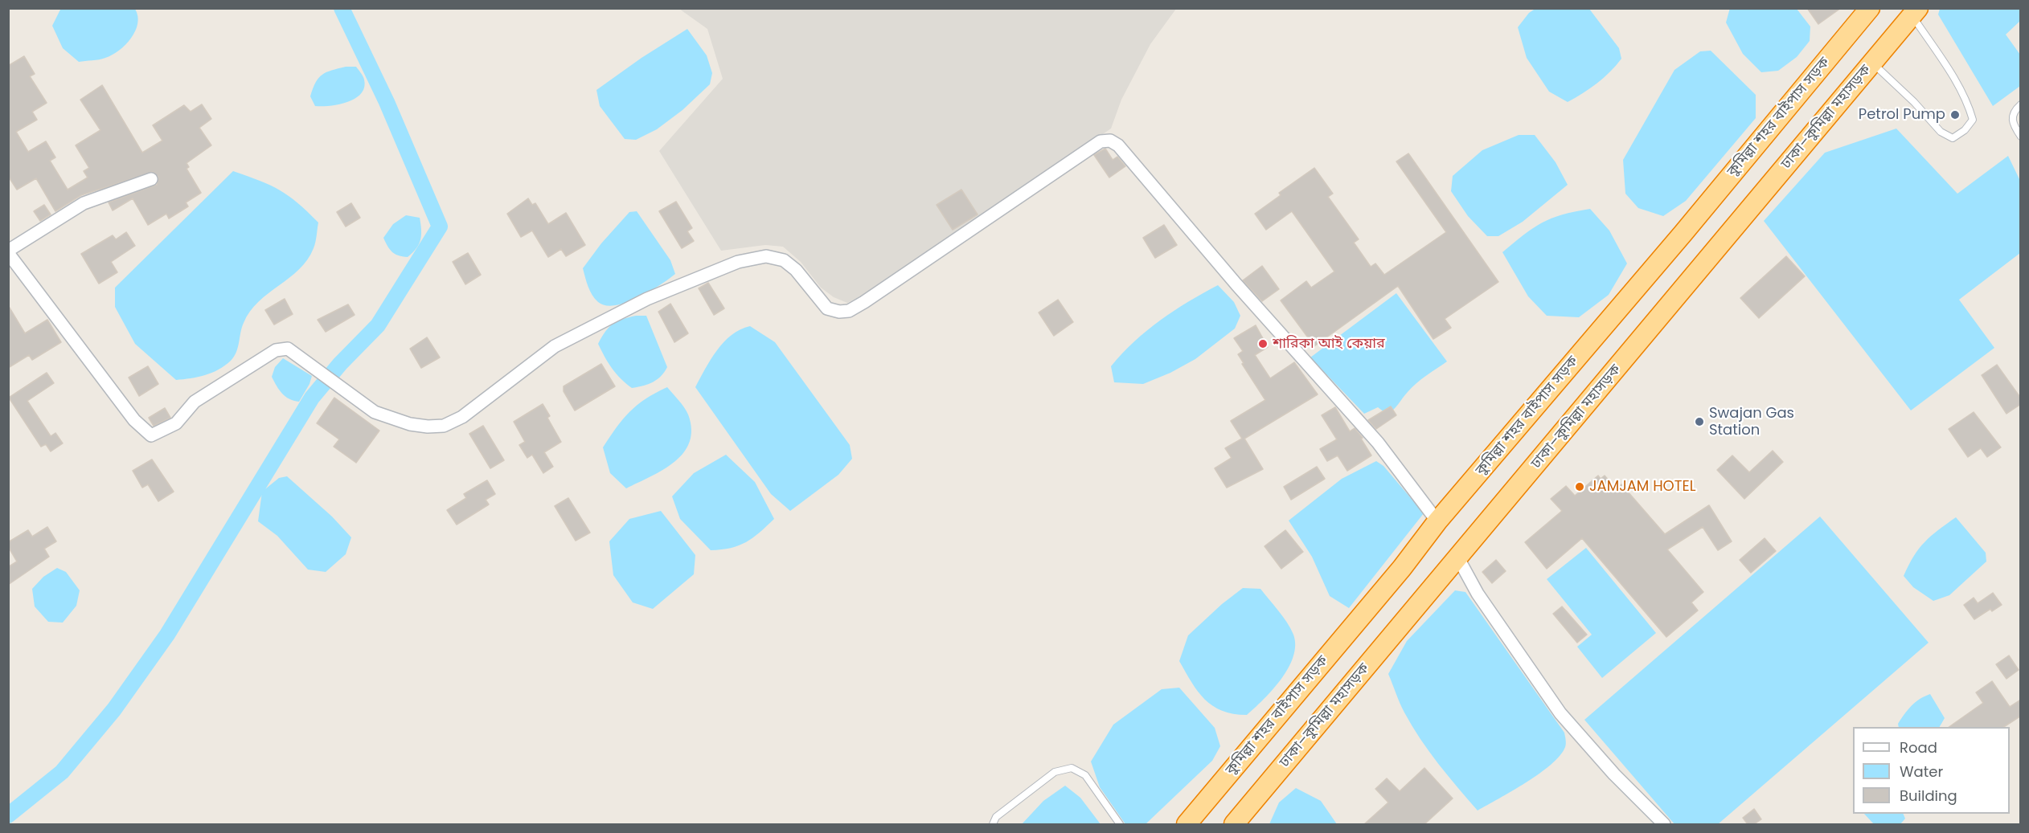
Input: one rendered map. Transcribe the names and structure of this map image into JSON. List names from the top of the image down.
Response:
{
  "streets": {
    "highway": ["কুমিল্লা শহর বাইপাস সড়ক", "ঢাকা–কুমিল্লা মহাসড়ক"]
  },
  "places": [
    "Petrol Pump",
    "শারিকা আই কেয়ার",
    "Swajan Gas Station",
    "JAMJAM HOTEL"
  ],
  "legend": ["Road", "Water", "Building"]
}
